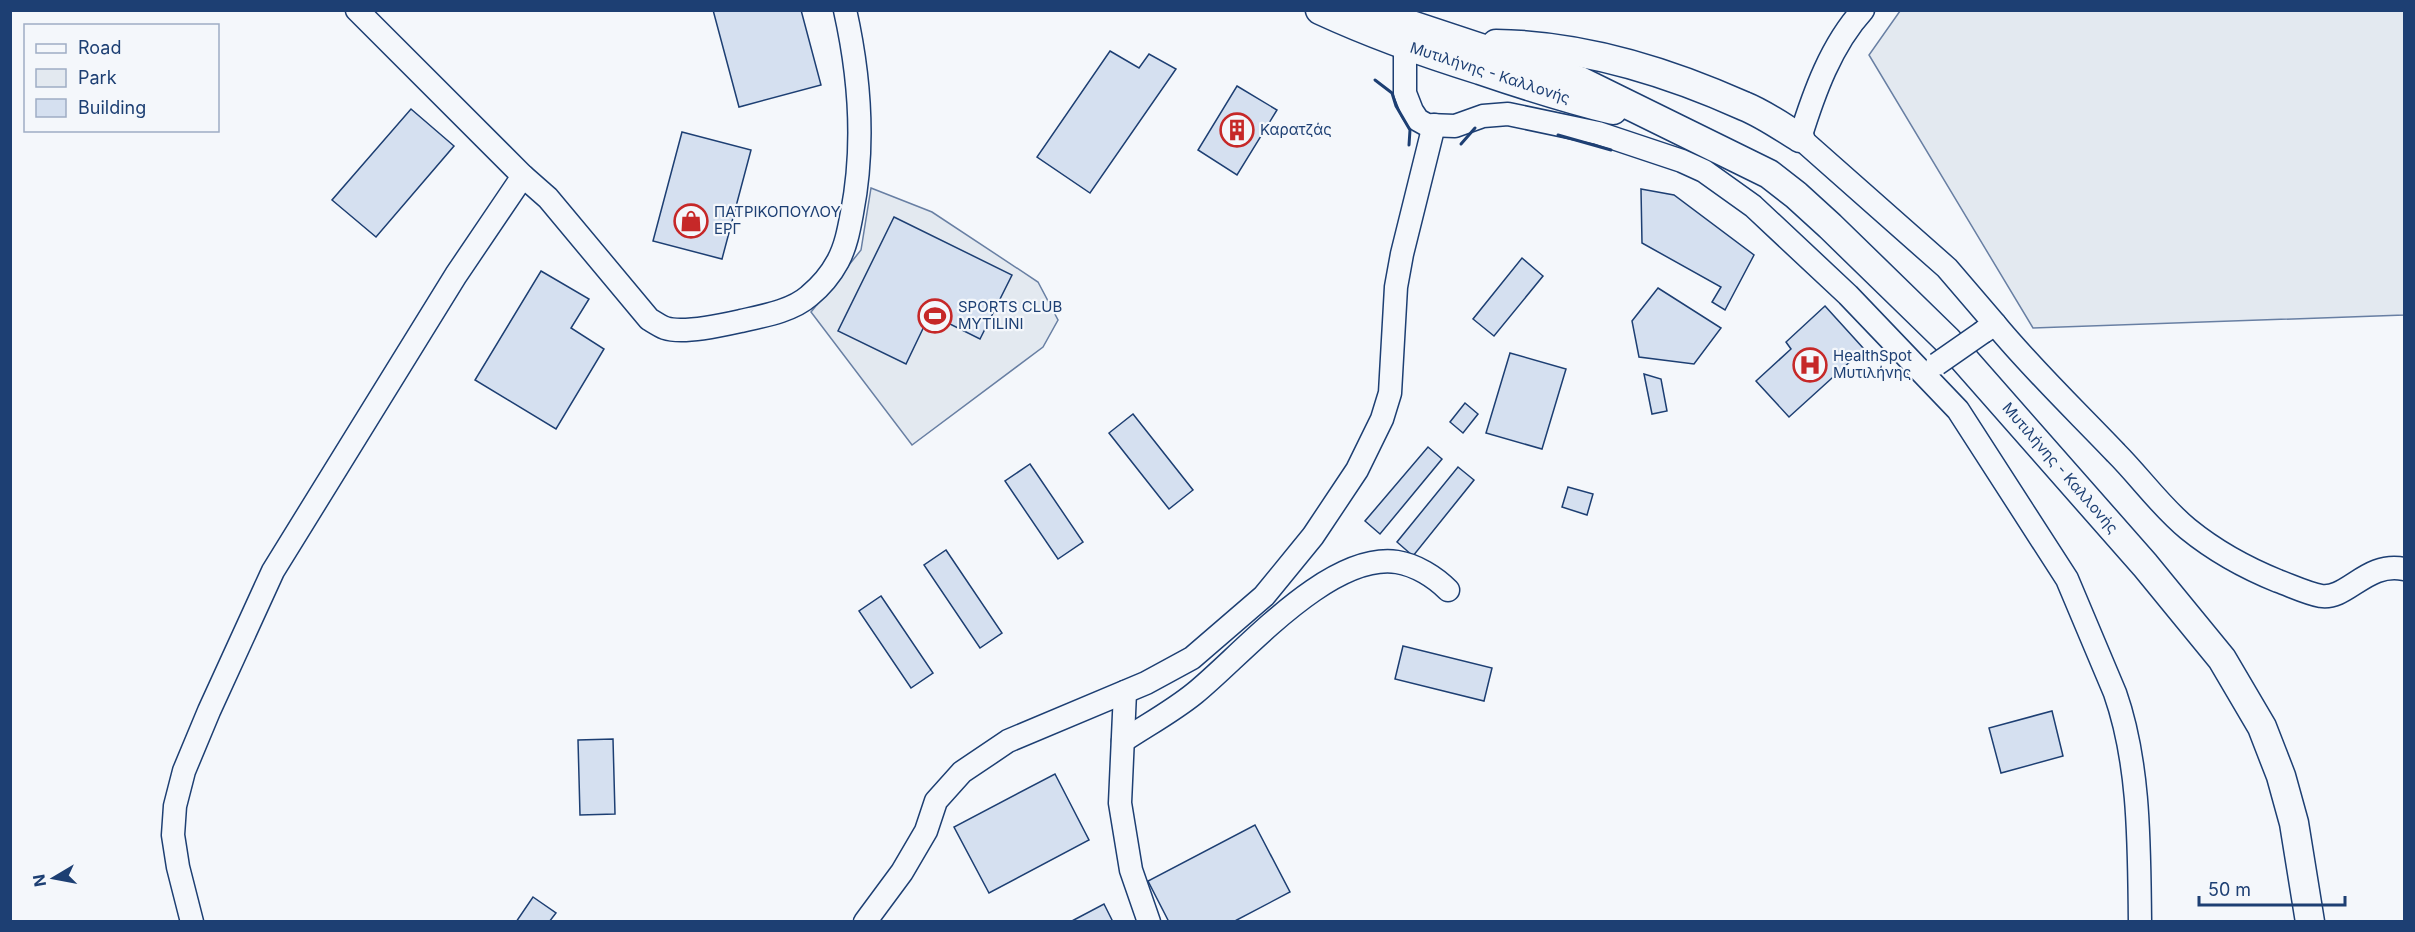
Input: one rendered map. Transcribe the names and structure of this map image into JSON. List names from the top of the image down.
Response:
{
  "streets": {
    "main road": ["Μυτιλήνης - Καλλονής"]
  },
  "places": {
    "building": ["Καρατζάς"],
    "shop": ["ΠΑΤΡΙΚΟΠΟΥΛΟΥ ΕΡΓ"],
    "sports": ["SPORTS CLUB MYTILINI"],
    "hospital": ["HealthSpot Μυτιλήνης"]
  },
  "legend": ["Road", "Park", "Building"],
  "scale_bar": "50 m",
  "north": "left"
}
